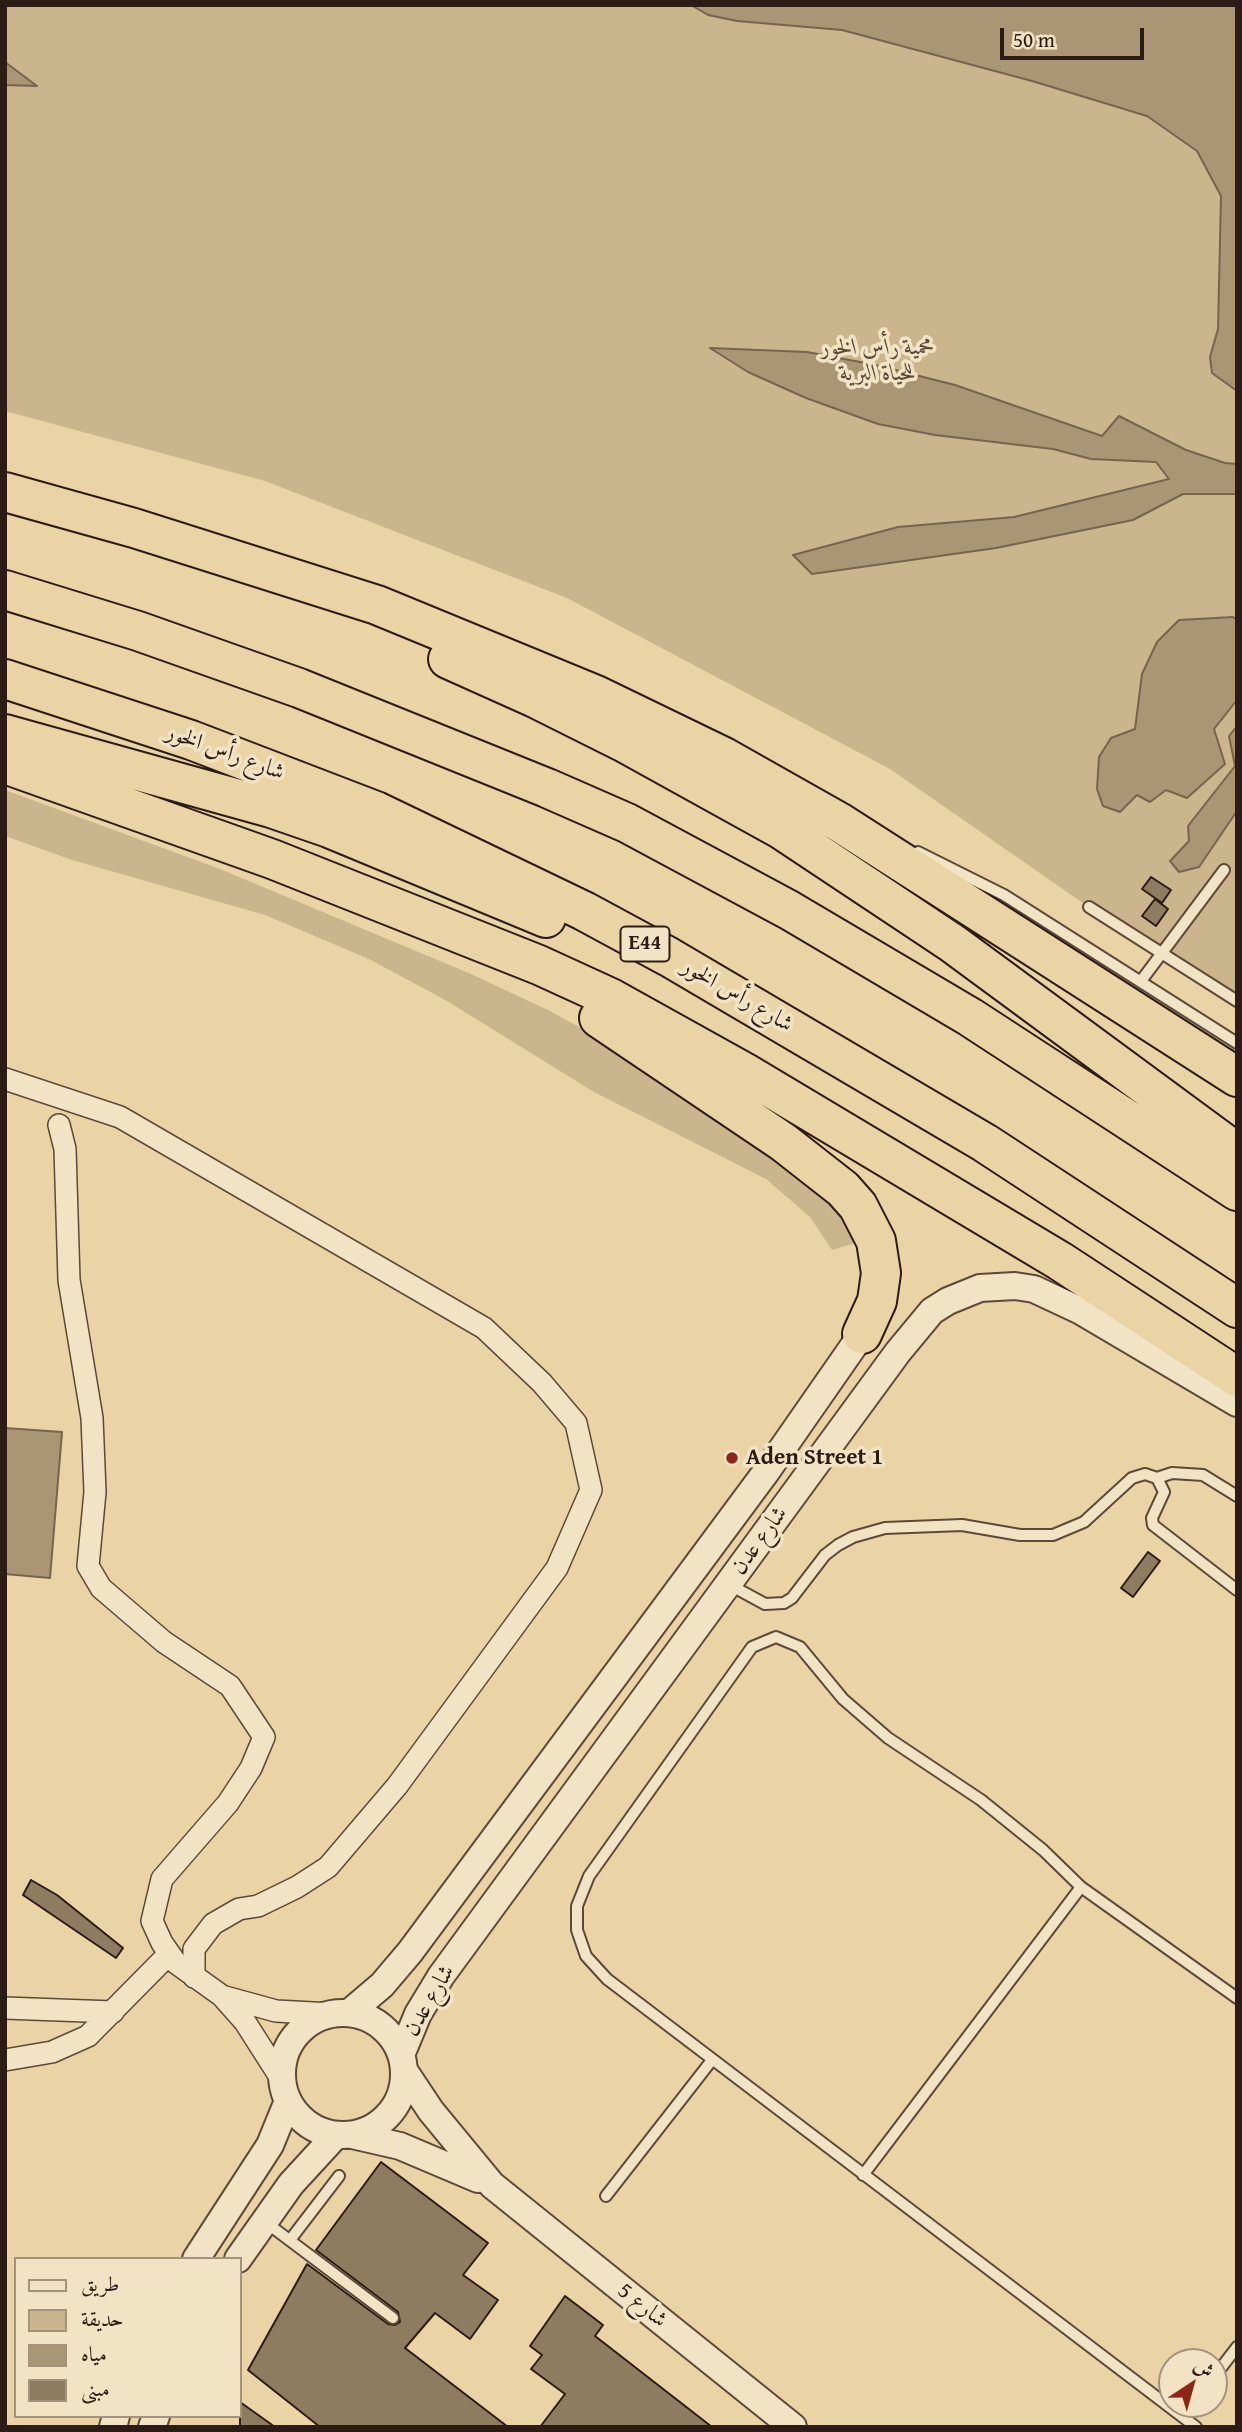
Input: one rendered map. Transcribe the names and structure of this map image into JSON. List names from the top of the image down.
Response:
{
  "streets": {
    "highway": ["شارع رأس الخور", "E44"],
    "street": ["شارع عدن", "شارع 5"]
  },
  "crossings": [
    ["شارع عدن", "شارع 5"]
  ],
  "parks": ["محمية رأس الخور للحياة البرية"],
  "places": ["Aden Street 1"],
  "legend": [
    "طريق",
    "حديقة",
    "مياه",
    "مبنى"
  ],
  "scale_bar": "50 m",
  "north": "top right"
}
